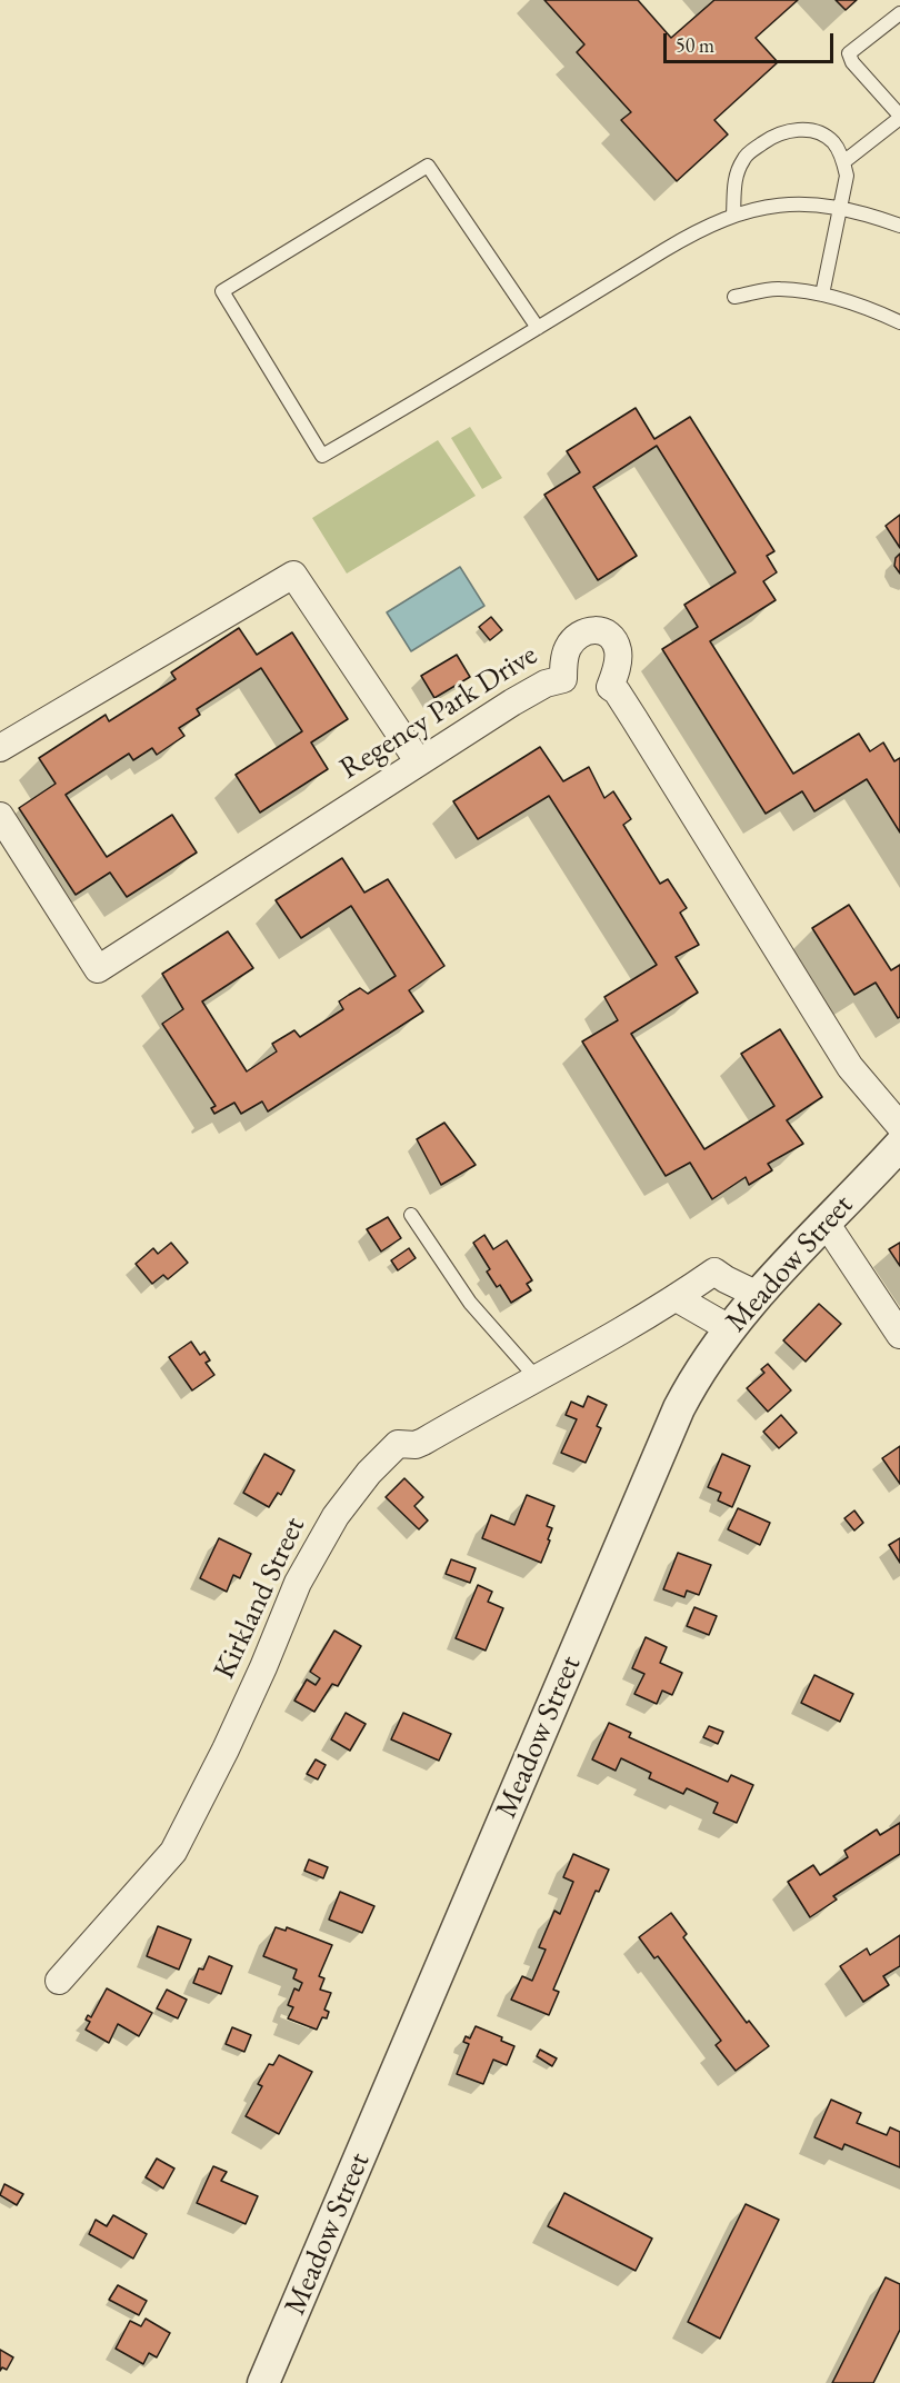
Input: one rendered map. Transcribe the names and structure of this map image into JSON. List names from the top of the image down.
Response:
{
  "streets": {
    "street": ["Regency Park Drive", "Meadow Street", "Kirkland Street"]
  },
  "crossings": [
    ["Meadow Street", "Kirkland Street"]
  ],
  "scale_bar": "50 m"
}
